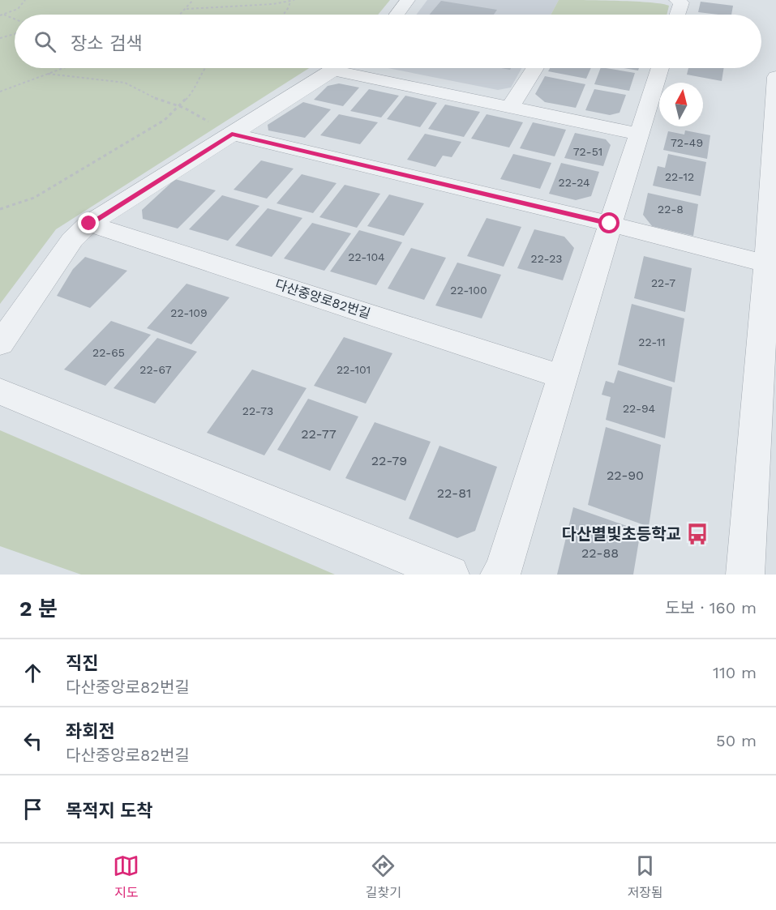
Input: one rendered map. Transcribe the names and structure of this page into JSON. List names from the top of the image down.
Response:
{
  "streets": {
    "street": ["다산중앙로82번길"]
  },
  "places": {
    "bus stop": ["다산별빛초등학교"]
  },
  "house_numbers": [
    "72-49",
    "72-51",
    "22-12",
    "22-24",
    "22-8",
    "22-104",
    "22-23",
    "22-7",
    "22-100",
    "22-109",
    "22-11",
    "22-65",
    "22-67",
    "22-101",
    "22-94",
    "22-73",
    "22-77",
    "22-79",
    "22-90",
    "22-81",
    "22-88"
  ],
  "north": "top",
  "page": {
    "search": "장소 검색",
    "heading": ["2 분", "도보 · 160 m"],
    "list": [
      ["직진", "다산중앙로82번길", "110 m"],
      ["좌회전", "다산중앙로82번길", "50 m"],
      "목적지 도착"
    ],
    "nav": ["지도", "길찾기", "저장됨"]
  }
}
